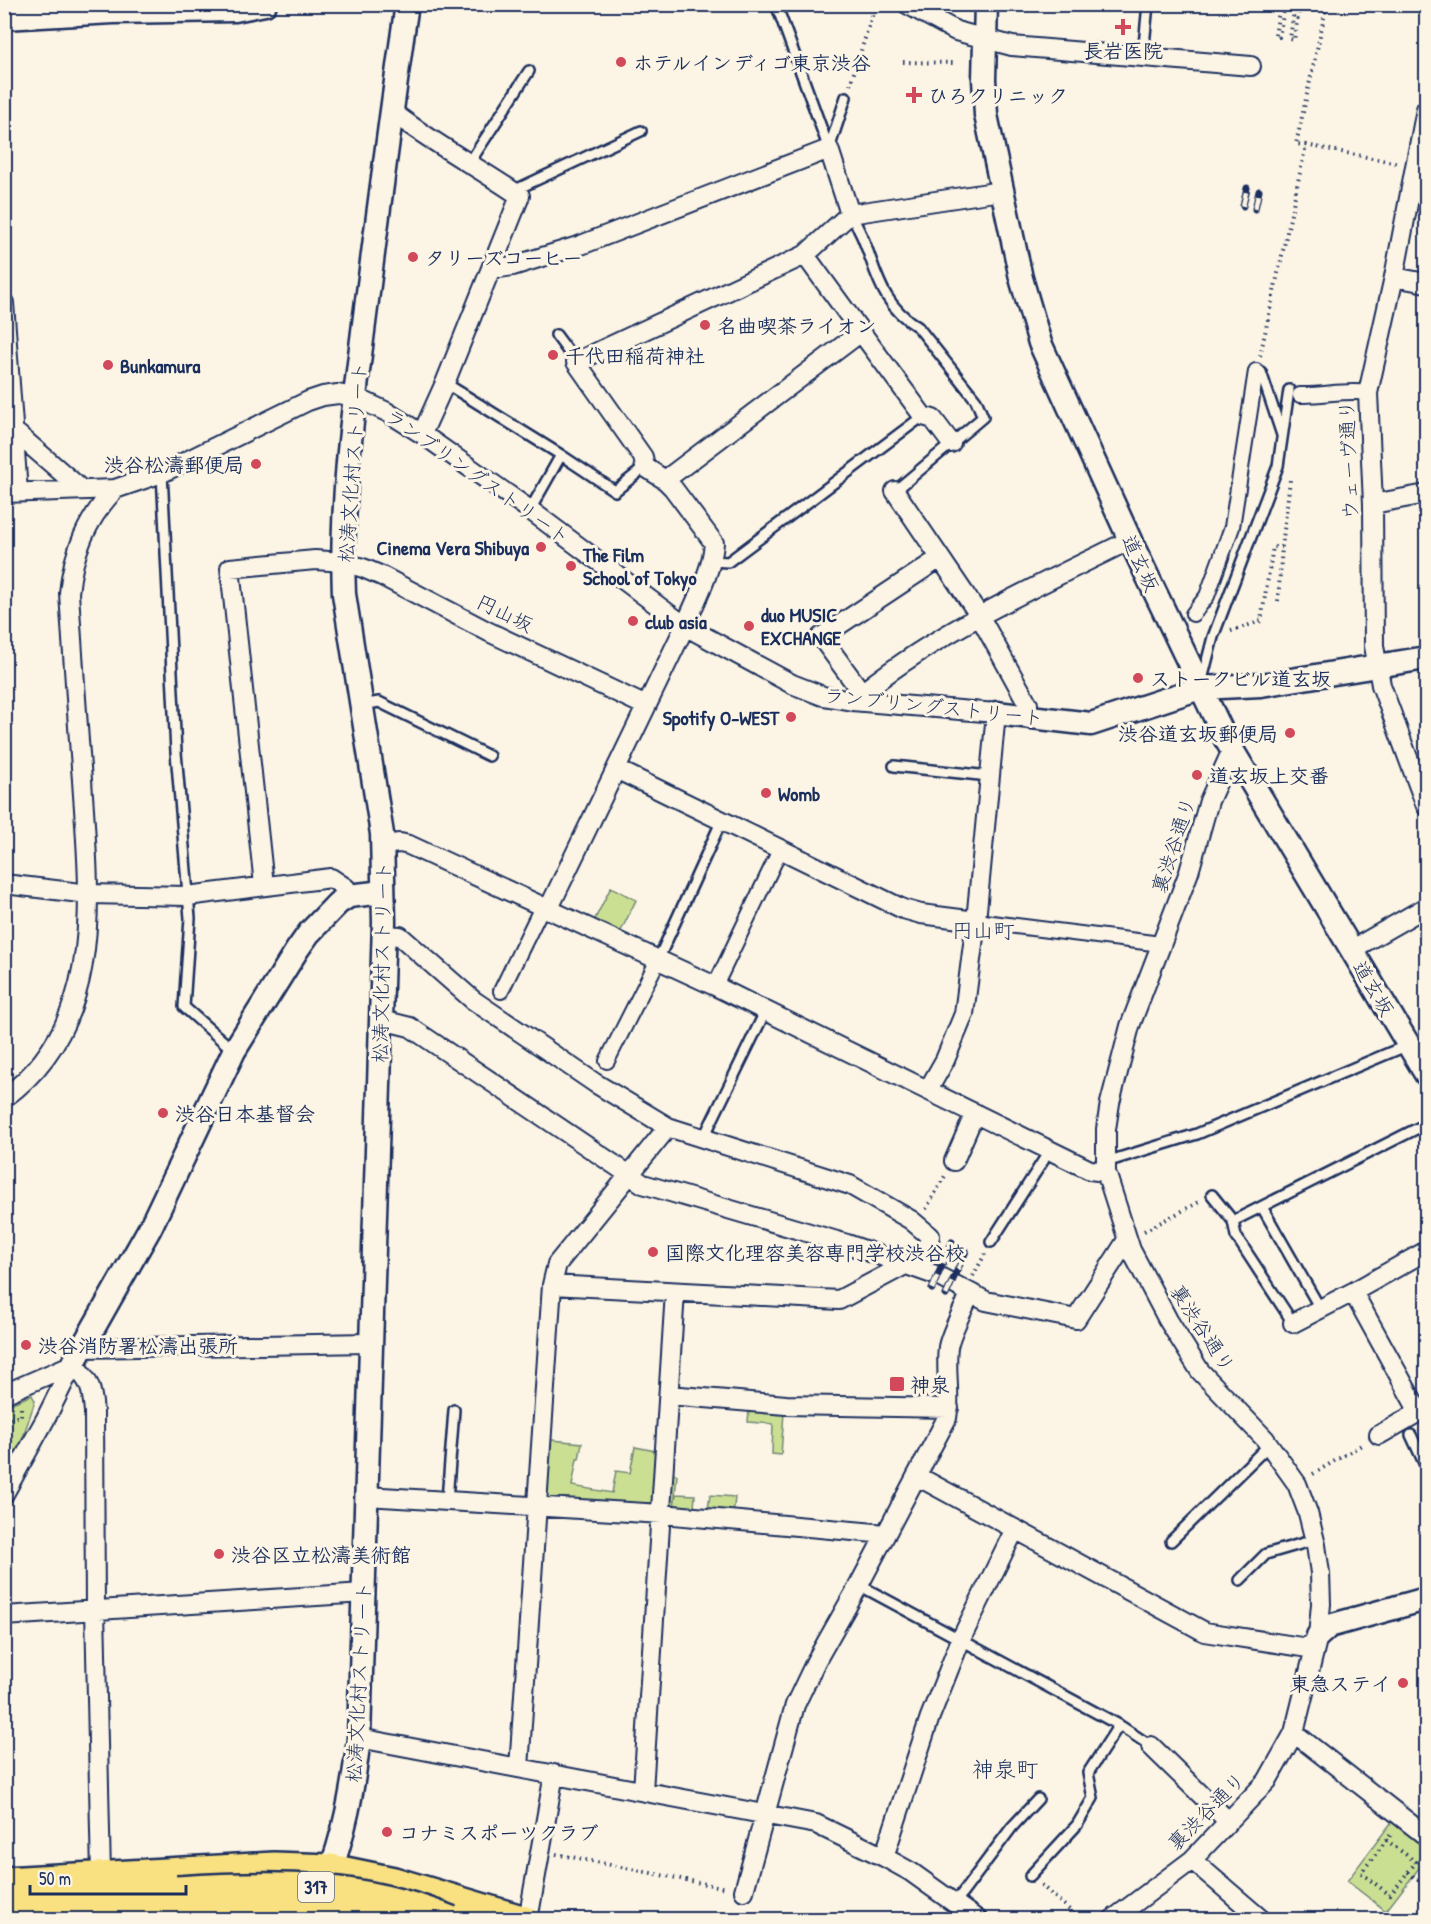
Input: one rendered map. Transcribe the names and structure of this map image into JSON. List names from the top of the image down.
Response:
{
  "streets": {
    "main road": ["317"],
    "street": [
      "ウェーヴ通り",
      "松涛文化村ストリート",
      "ランブリングストリート",
      "道玄坂",
      "円山坂",
      "裏渋谷通り"
    ]
  },
  "crossings": [
    ["ウェーヴ通り", "ランブリングストリート"],
    ["松涛文化村ストリート", "ランブリングストリート"],
    ["松涛文化村ストリート", "円山坂"],
    ["松涛文化村ストリート", "317"],
    ["ランブリングストリート", "道玄坂"],
    ["道玄坂", "裏渋谷通り"]
  ],
  "districts": ["円山町", "神泉町"],
  "places": {
    "health": ["長岩医院", "ひろクリニック"],
    "other": [
      "ホテルインディゴ東京渋谷",
      "タリーズコーヒー",
      "名曲喫茶ライオン",
      "千代田稲荷神社",
      "Bunkamura",
      "渋谷松濤郵便局",
      "Cinema Vera Shibuya",
      "The Film School of Tokyo",
      "club asia",
      "duo MUSIC EXCHANGE",
      "ストークビル道玄坂",
      "Spotify O-WEST",
      "渋谷道玄坂郵便局",
      "道玄坂上交番",
      "Womb",
      "渋谷日本基督会",
      "国際文化理容美容専門学校渋谷校",
      "渋谷消防署松濤出張所",
      "渋谷区立松濤美術館",
      "東急ステイ",
      "コナミスポーツクラブ"
    ],
    "transit": ["神泉"]
  },
  "scale_bar": "50 m"
}
